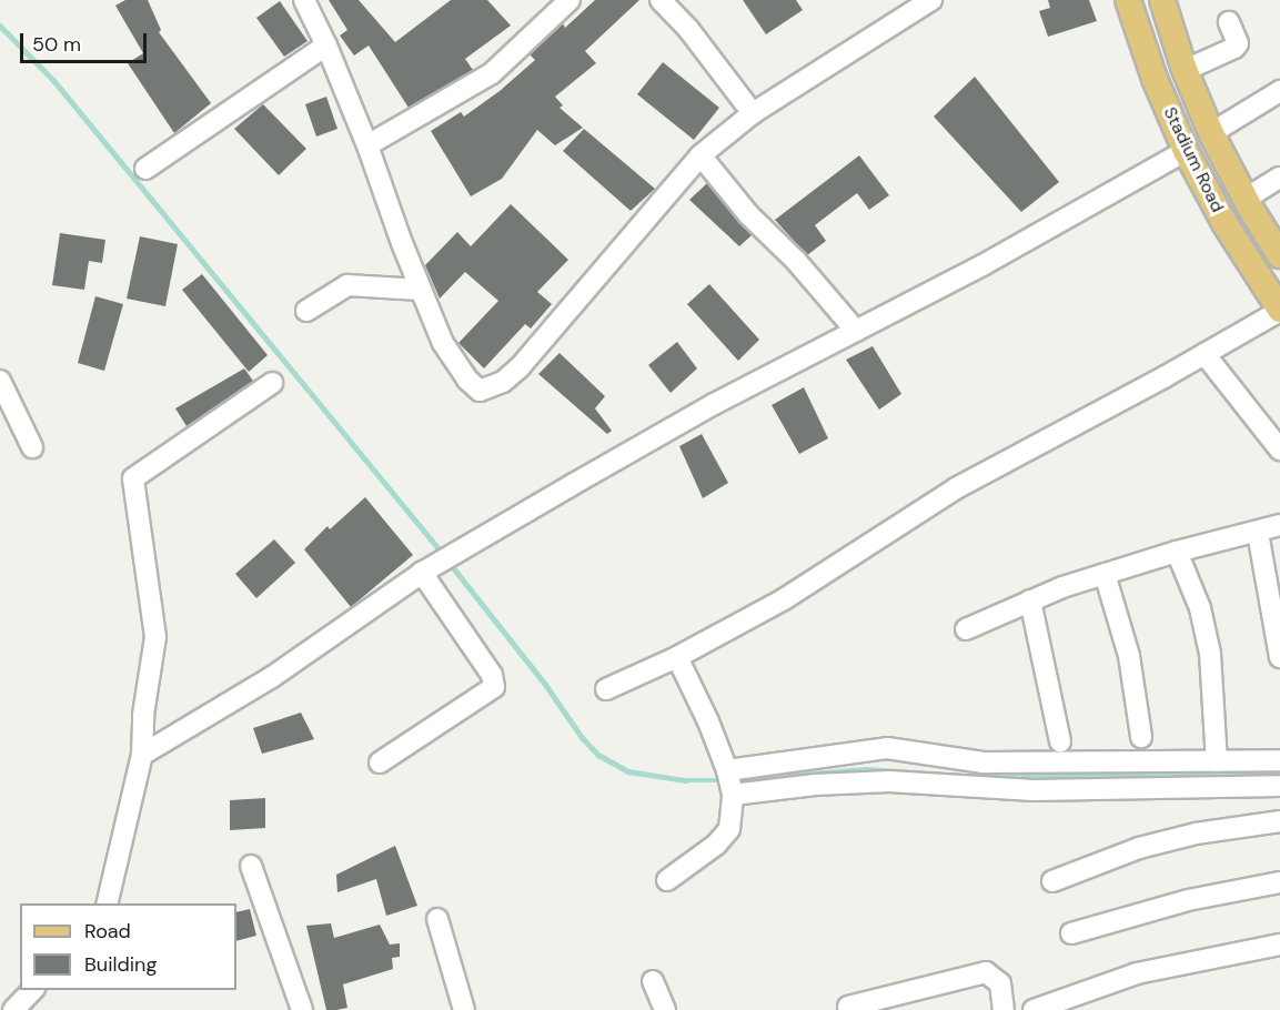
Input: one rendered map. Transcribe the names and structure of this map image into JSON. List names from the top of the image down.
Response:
{
  "streets": {
    "main road": ["Stadium Road"]
  },
  "legend": ["Road", "Building"],
  "scale_bar": "50 m"
}
